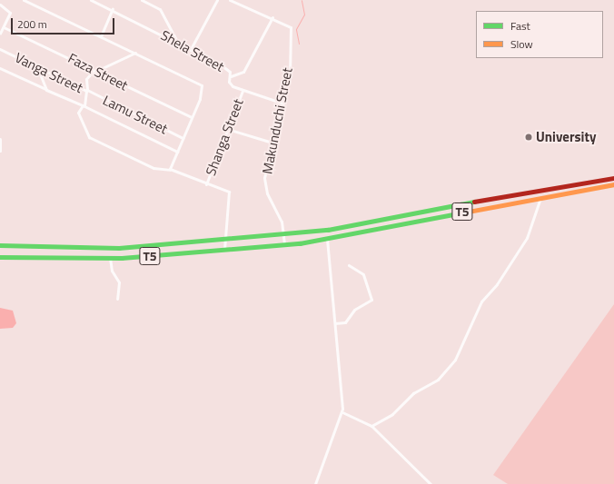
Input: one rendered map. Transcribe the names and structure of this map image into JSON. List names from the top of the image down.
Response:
{
  "streets": {
    "main road": ["T5"],
    "street": [
      "Shela Street",
      "Faza Street",
      "Vanga Street",
      "Lamu Street",
      "Makunduchi Street",
      "Shanga Street"
    ]
  },
  "crossings": [
    ["Shela Street", "Makunduchi Street"],
    ["Shela Street", "Shanga Street"],
    ["Vanga Street", "Lamu Street"],
    ["Makunduchi Street", "T5"]
  ],
  "places": ["University"],
  "legend": ["Fast", "Slow"],
  "scale_bar": "200 m"
}
